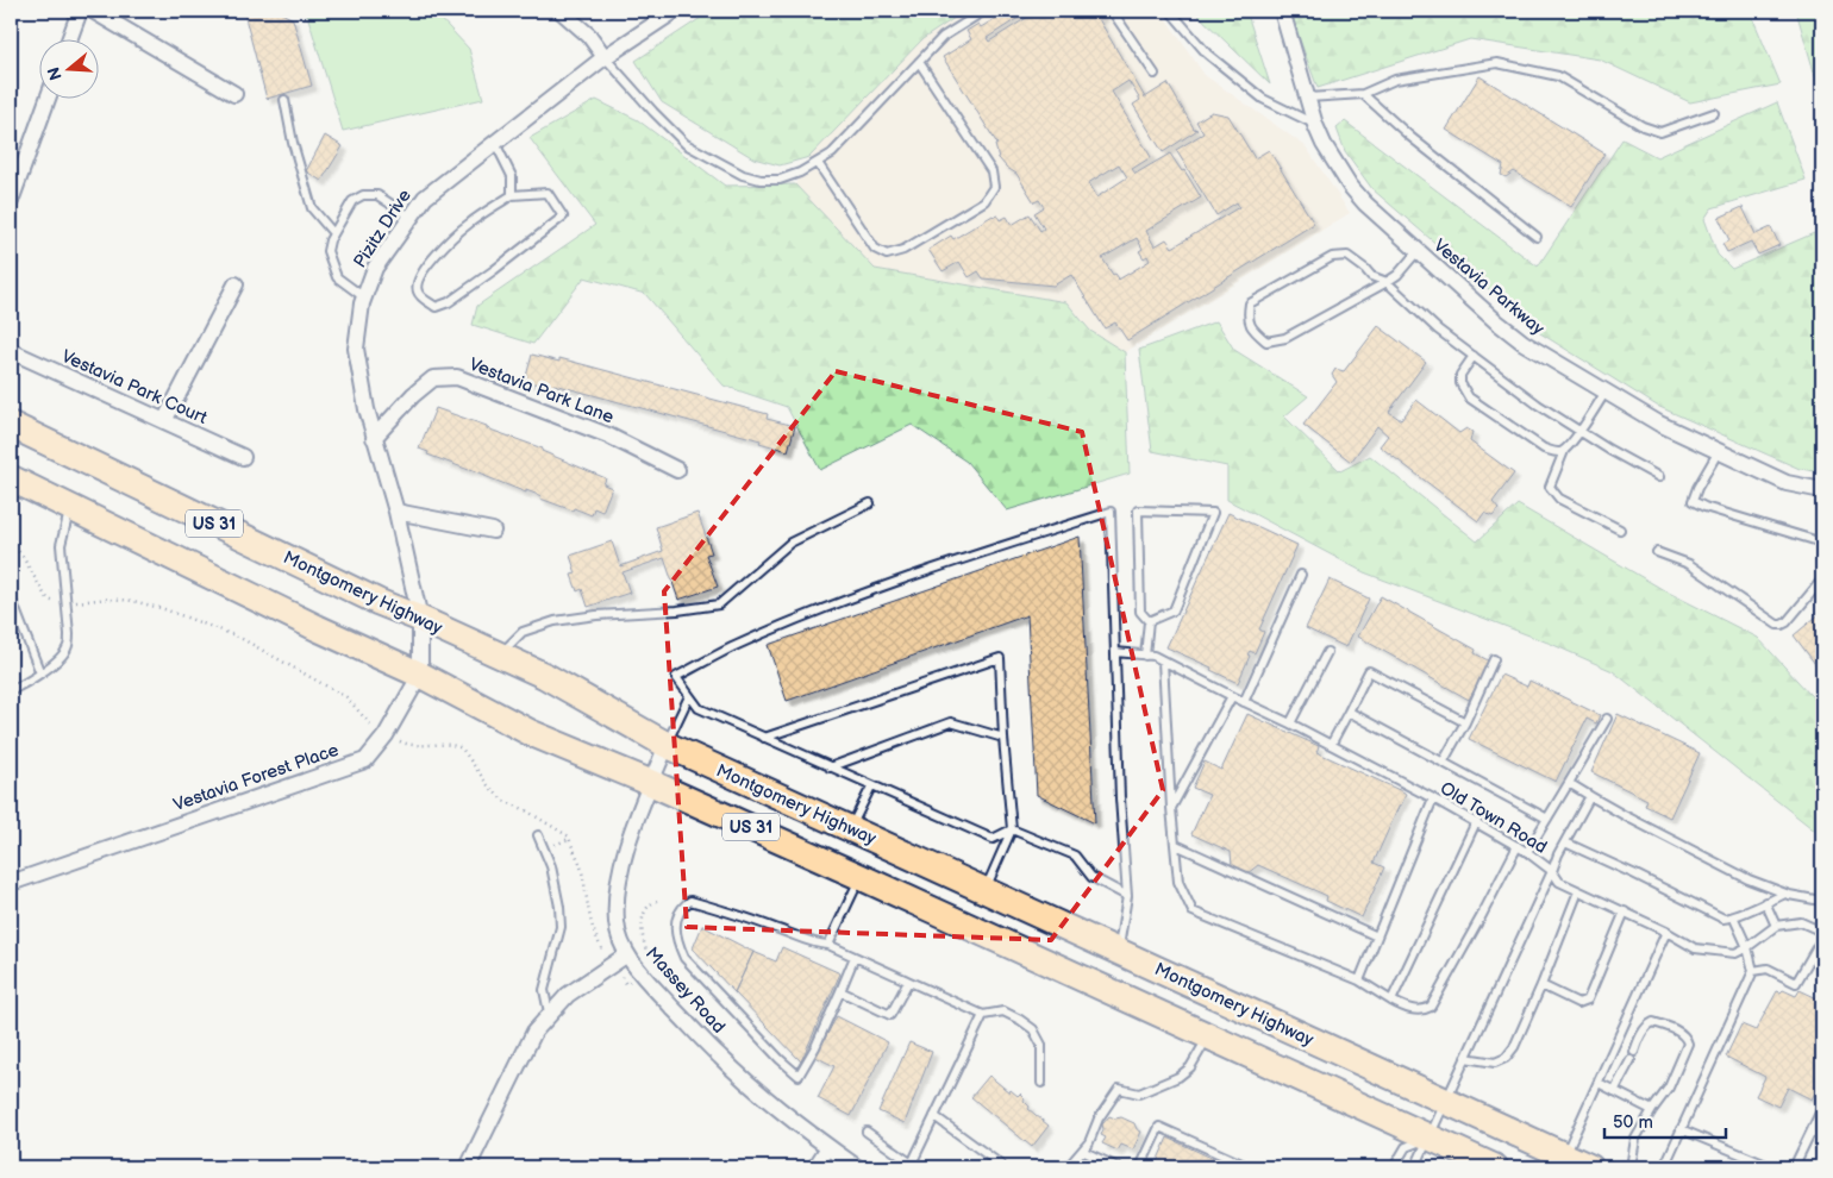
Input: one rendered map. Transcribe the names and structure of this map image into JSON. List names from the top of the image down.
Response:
{
  "streets": {
    "main road": ["US 31", "Montgomery Highway"],
    "street": [
      "Pizitz Drive",
      "Vestavia Parkway",
      "Vestavia Park Court",
      "Vestavia Park Lane",
      "Vestavia Forest Place",
      "Massey Road"
    ],
    "lane": ["Old Town Road"]
  },
  "crossings": [
    ["Pizitz Drive", "Vestavia Park Lane"],
    ["Pizitz Drive", "Montgomery Highway"],
    ["Pizitz Drive", "Vestavia Forest Place"],
    ["US 31", "Vestavia Forest Place"],
    ["US 31", "Massey Road"],
    ["Montgomery Highway", "Vestavia Forest Place"],
    ["Montgomery Highway", "Massey Road"]
  ],
  "scale_bar": "50 m",
  "north": "left"
}
